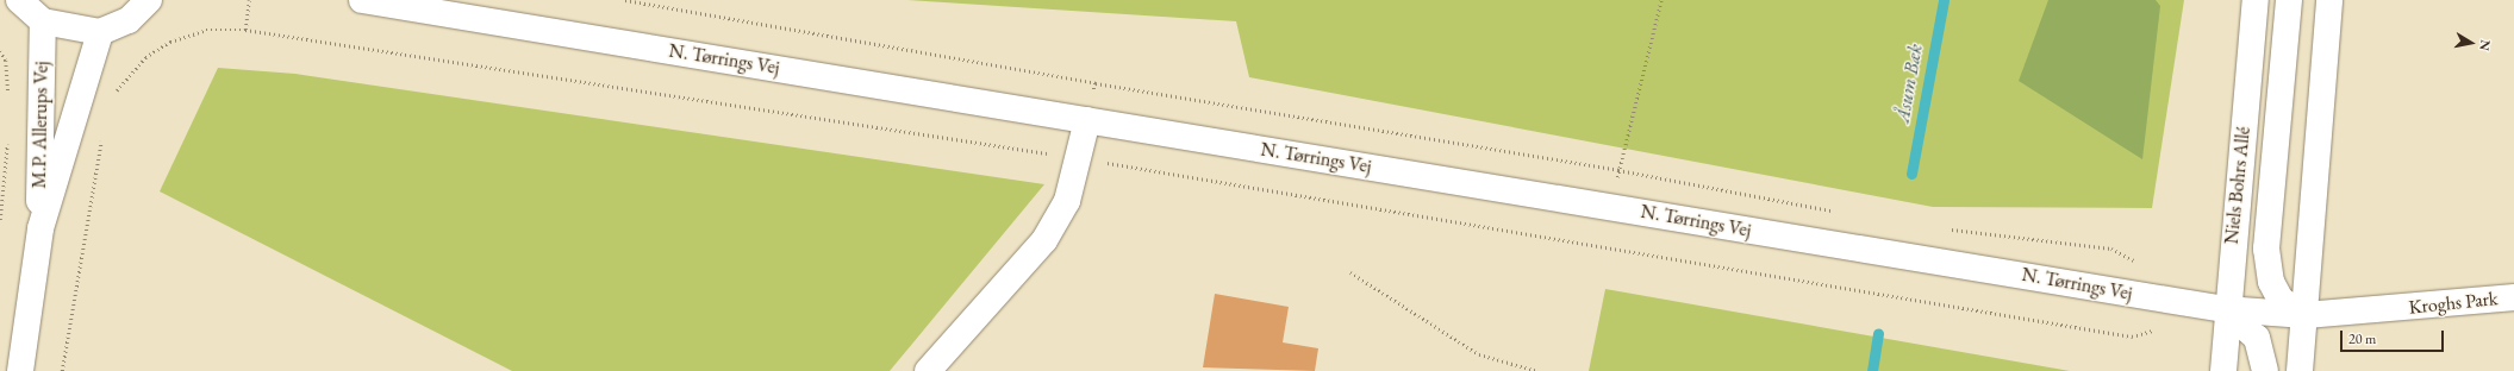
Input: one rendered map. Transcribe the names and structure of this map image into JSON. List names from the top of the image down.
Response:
{
  "streets": {
    "street": [
      "N. Tørrings Vej",
      "M.P. Allerups Vej",
      "Niels Bohrs Allé",
      "Kroghs Park"
    ]
  },
  "crossings": [
    ["N. Tørrings Vej", "Niels Bohrs Allé"],
    ["N. Tørrings Vej", "Kroghs Park"]
  ],
  "water": ["Åsum Bæk"],
  "scale_bar": "20 m",
  "north": "right"
}
